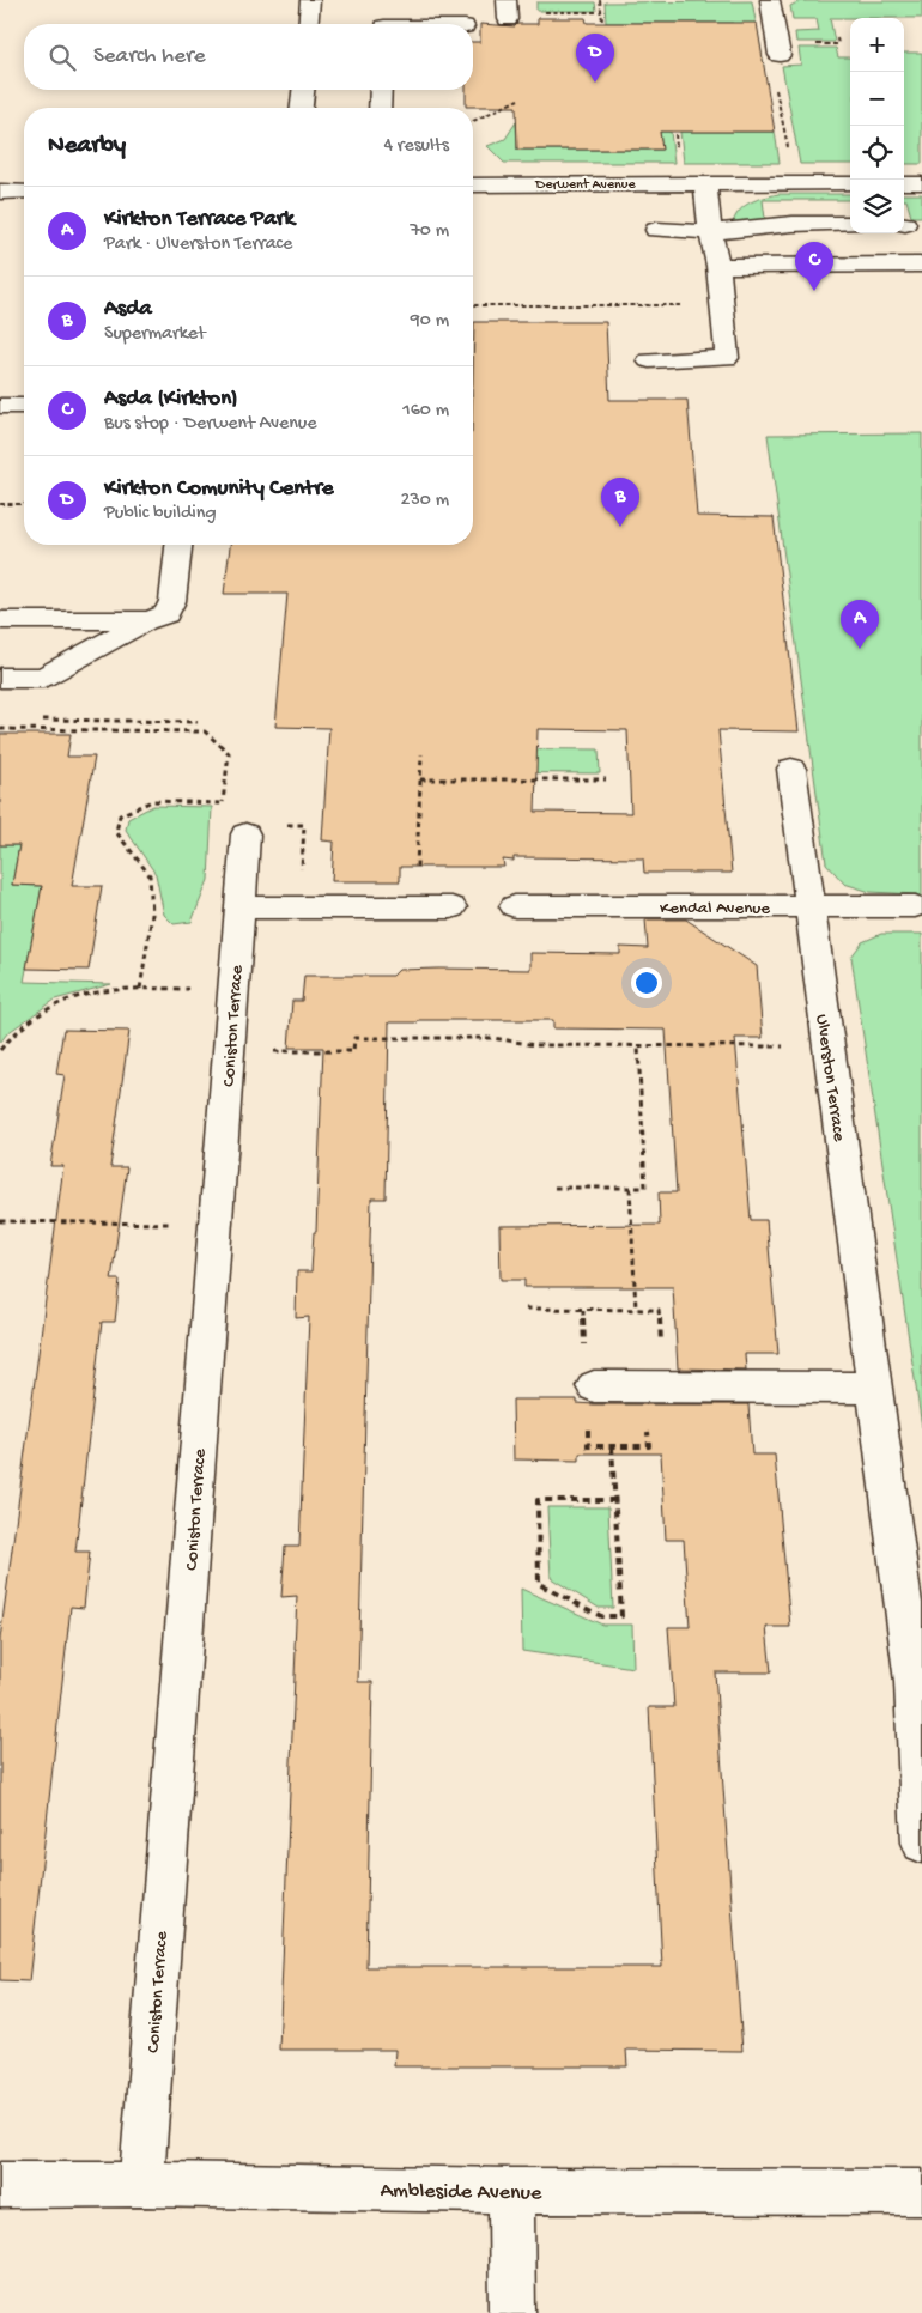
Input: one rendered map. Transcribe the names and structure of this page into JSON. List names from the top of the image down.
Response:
{
  "streets": {
    "street": [
      "Derwent Avenue",
      "Kendal Avenue",
      "Coniston Terrace",
      "Ulverston Terrace",
      "Ambleside Avenue"
    ]
  },
  "crossings": [
    ["Kendal Avenue", "Ulverston Terrace"],
    ["Coniston Terrace", "Ambleside Avenue"]
  ],
  "page": {
    "map_buttons": ["+", "−"],
    "search": "Search here",
    "pins": [
      "D",
      "C",
      "B",
      "A"
    ],
    "heading": ["Nearby", "4 results"],
    "list": [
      {
        "mark": "A",
        "name": "Kirkton Terrace Park",
        "note": "Park · Ulverston Terrace",
        "value": "70 m"
      },
      {
        "mark": "B",
        "name": "Asda",
        "note": "Supermarket",
        "value": "90 m"
      },
      {
        "mark": "C",
        "name": "Asda (Kirkton)",
        "note": "Bus stop · Derwent Avenue",
        "value": "160 m"
      },
      {
        "mark": "D",
        "name": "Kirkton Comunity Centre",
        "note": "Public building",
        "value": "230 m"
      }
    ]
  }
}
